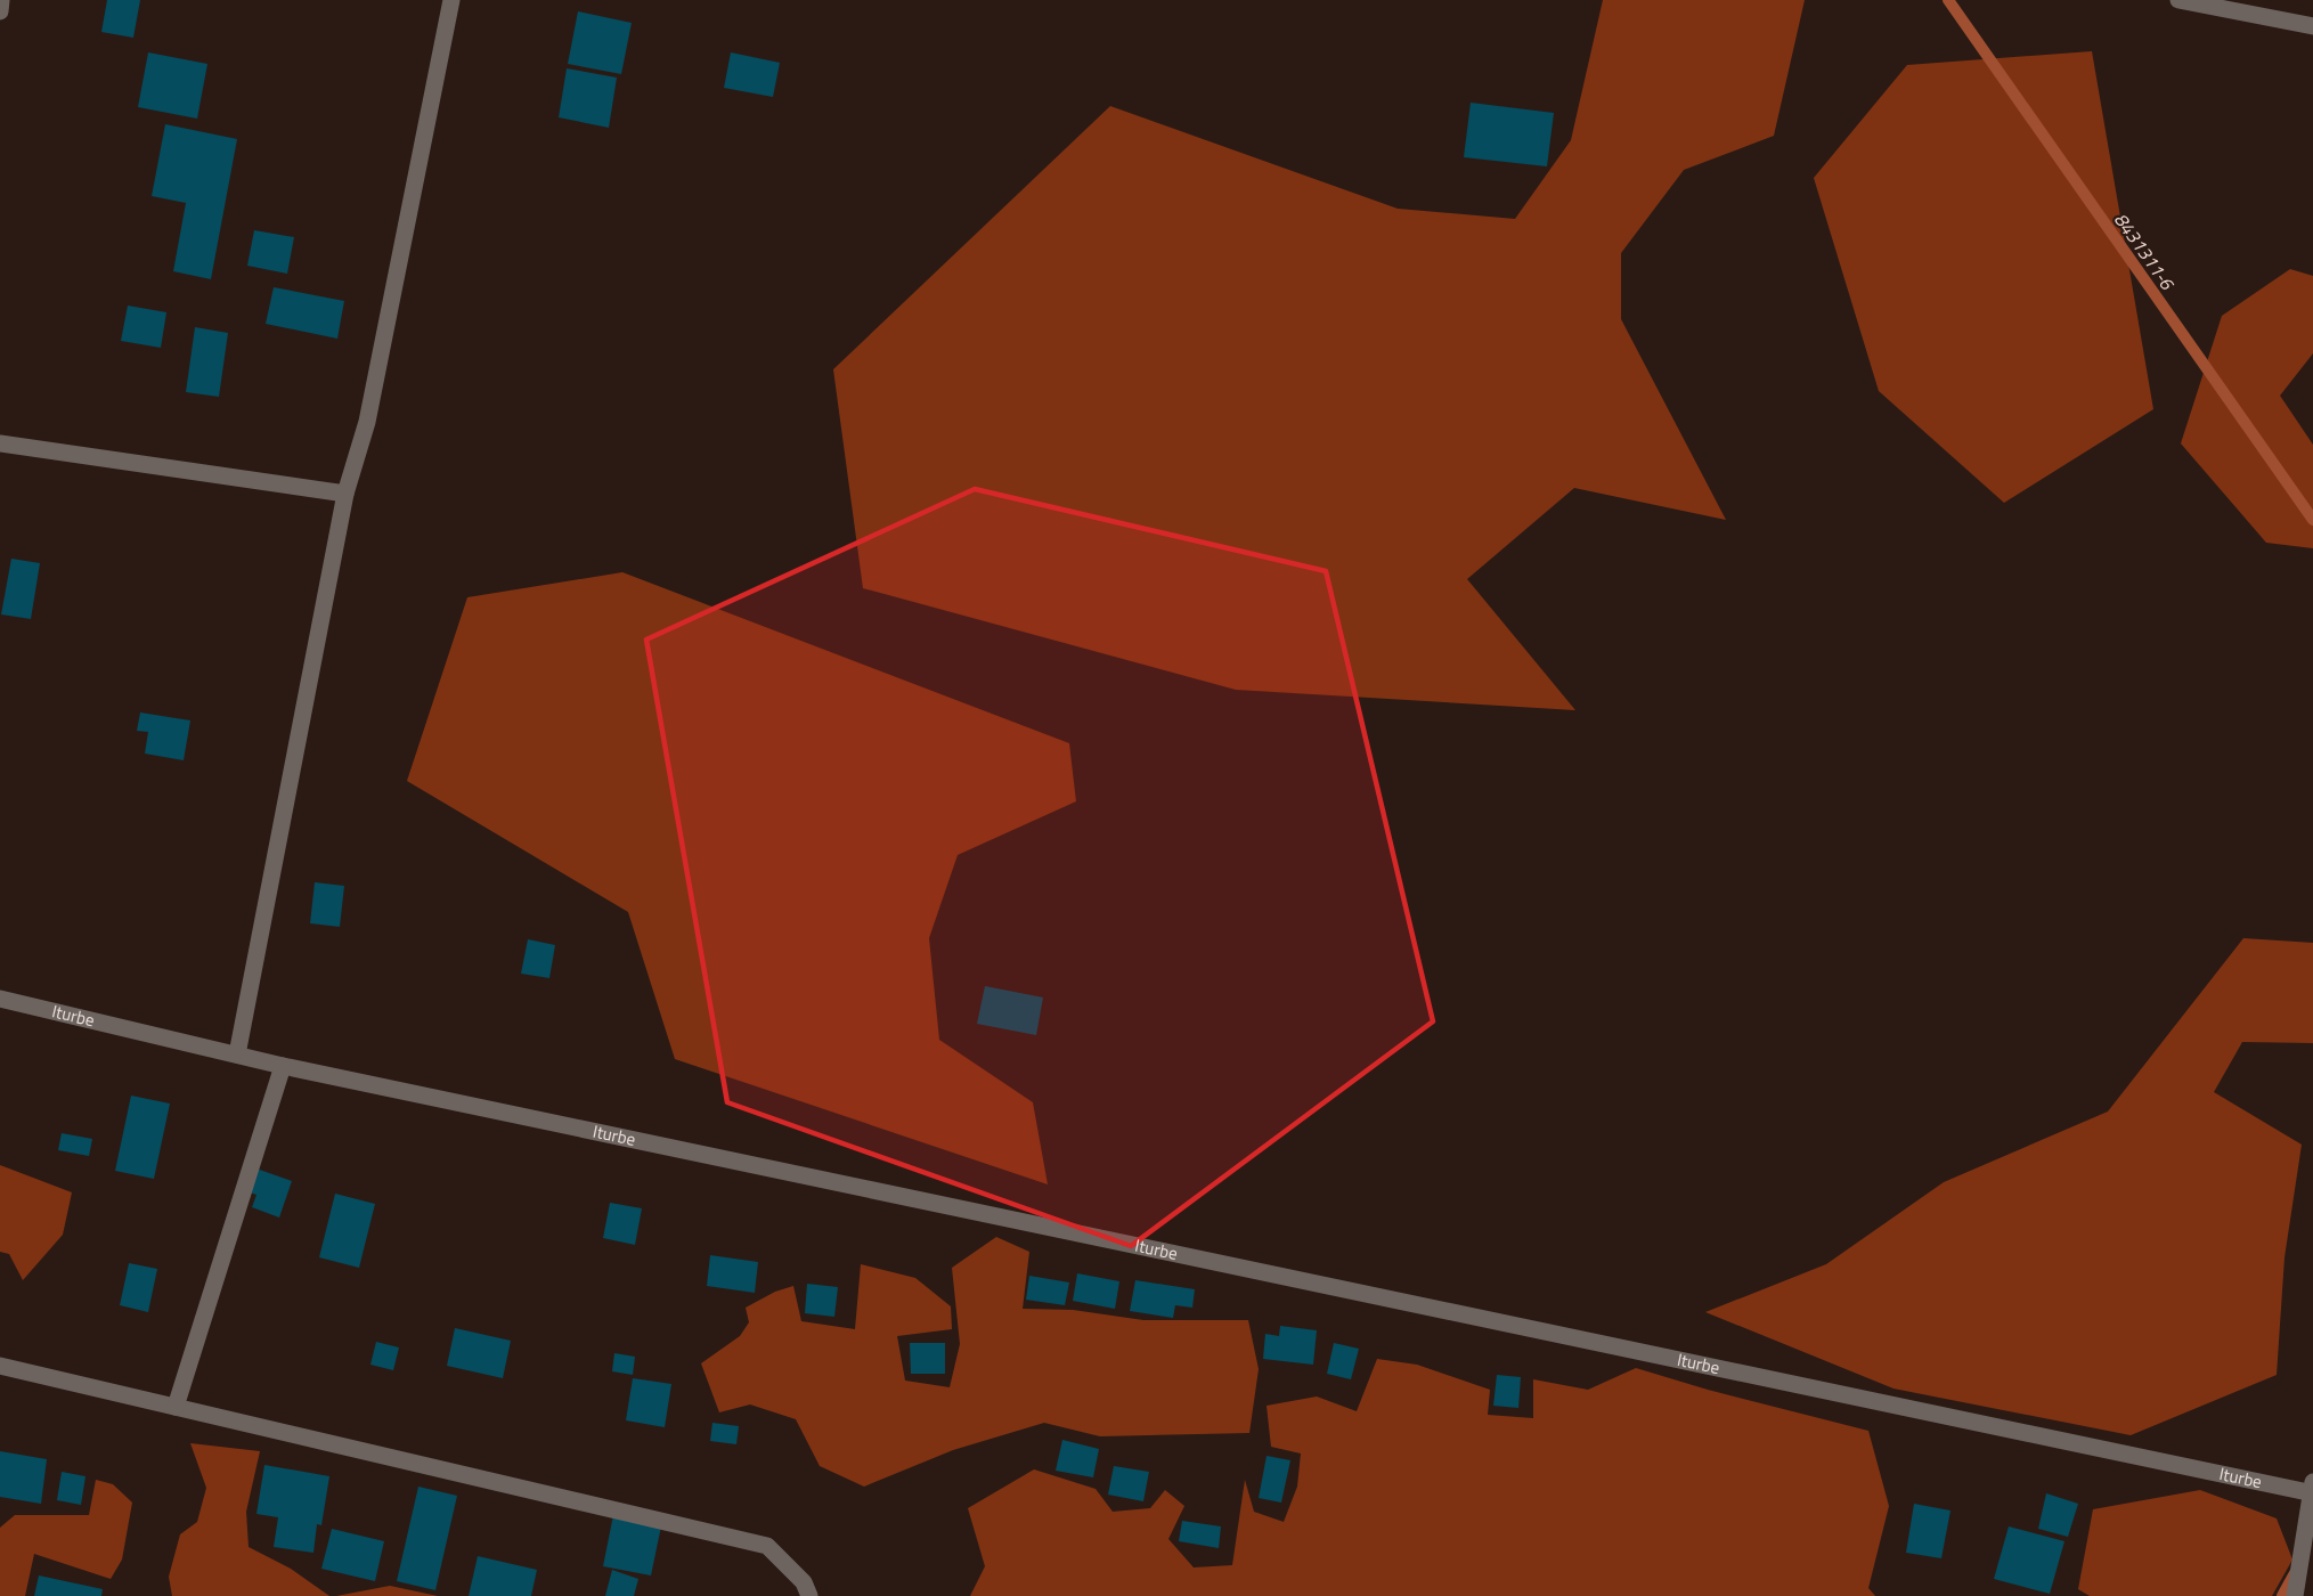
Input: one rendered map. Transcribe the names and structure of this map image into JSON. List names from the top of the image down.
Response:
{
  "streets": {
    "street": ["Iturbe"]
  },
  "water": ["8431311-6"]
}
